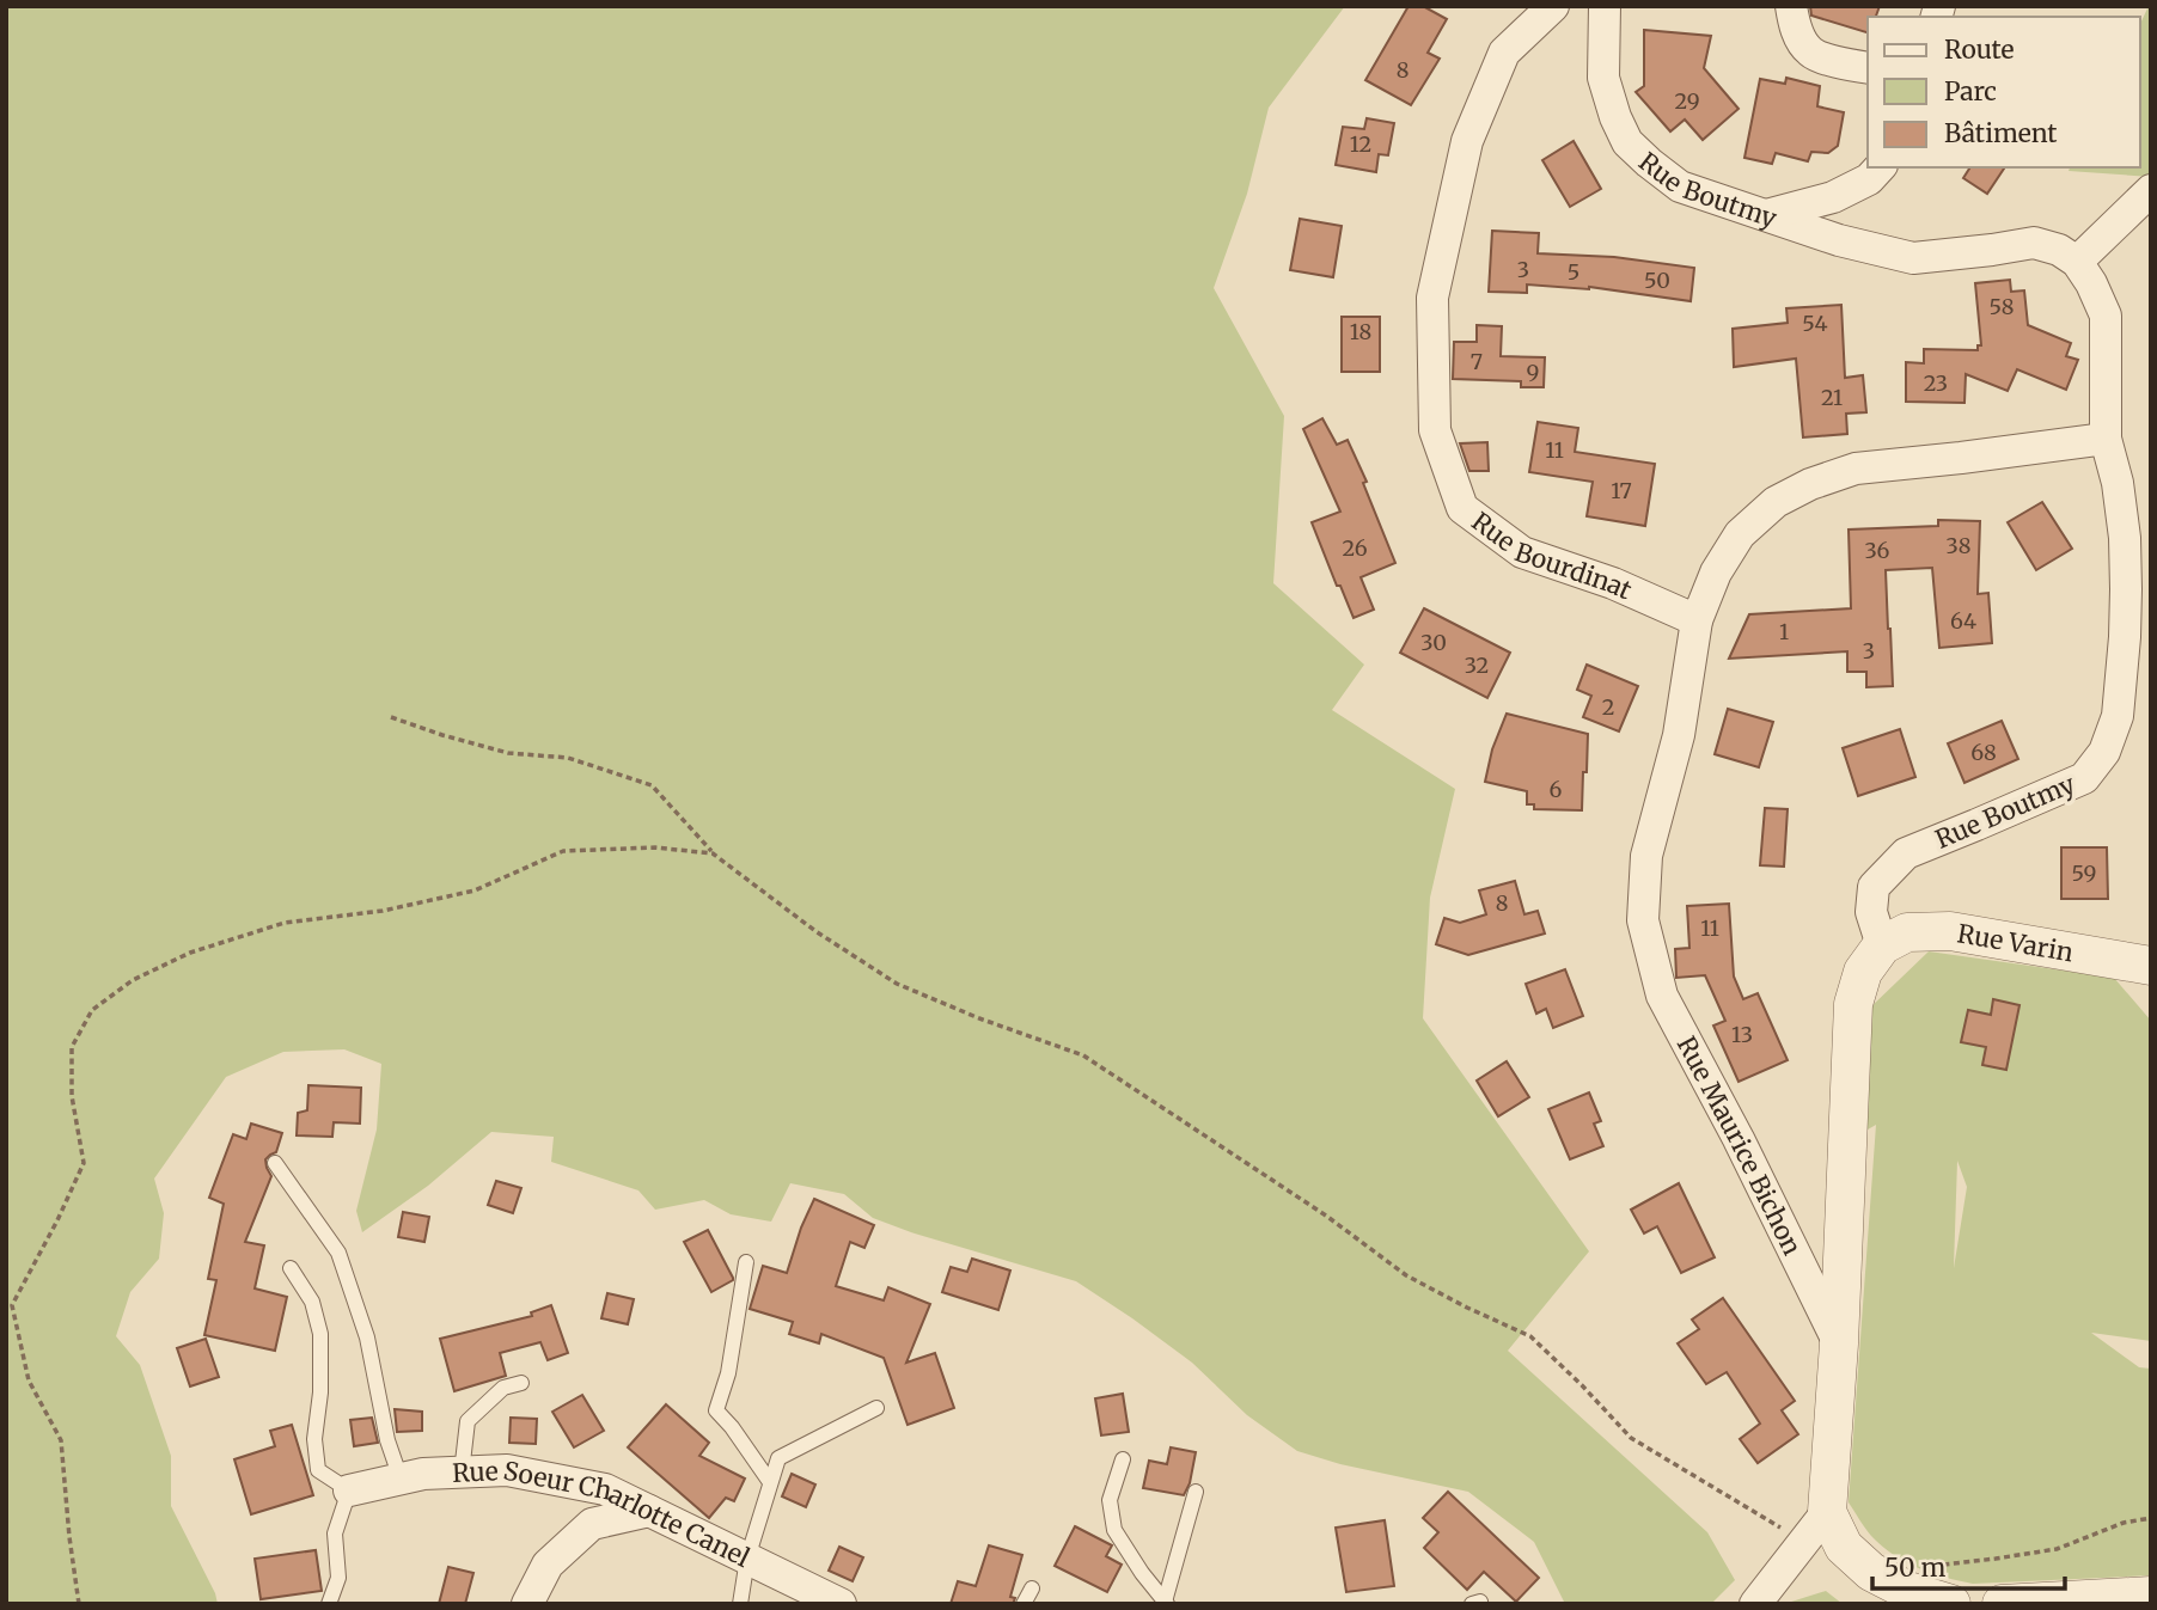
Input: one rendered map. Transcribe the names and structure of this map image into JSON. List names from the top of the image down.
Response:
{
  "streets": {
    "street": [
      "Rue Boutmy",
      "Rue Bourdinat",
      "Rue Varin",
      "Rue Maurice Bichon",
      "Rue Soeur Charlotte Canel"
    ]
  },
  "crossings": [
    ["Rue Boutmy", "Rue Varin"],
    ["Rue Bourdinat", "Rue Maurice Bichon"]
  ],
  "house_numbers": [
    "8",
    "29",
    "12",
    "3",
    "5",
    "50",
    "58",
    "54",
    "18",
    "7",
    "9",
    "23",
    "21",
    "11",
    "17",
    "38",
    "26",
    "36",
    "64",
    "1",
    "30",
    "3",
    "32",
    "2",
    "68",
    "6",
    "59",
    "8",
    "11",
    "13"
  ],
  "legend": ["Route", "Parc", "Bâtiment"],
  "scale_bar": "50 m"
}
